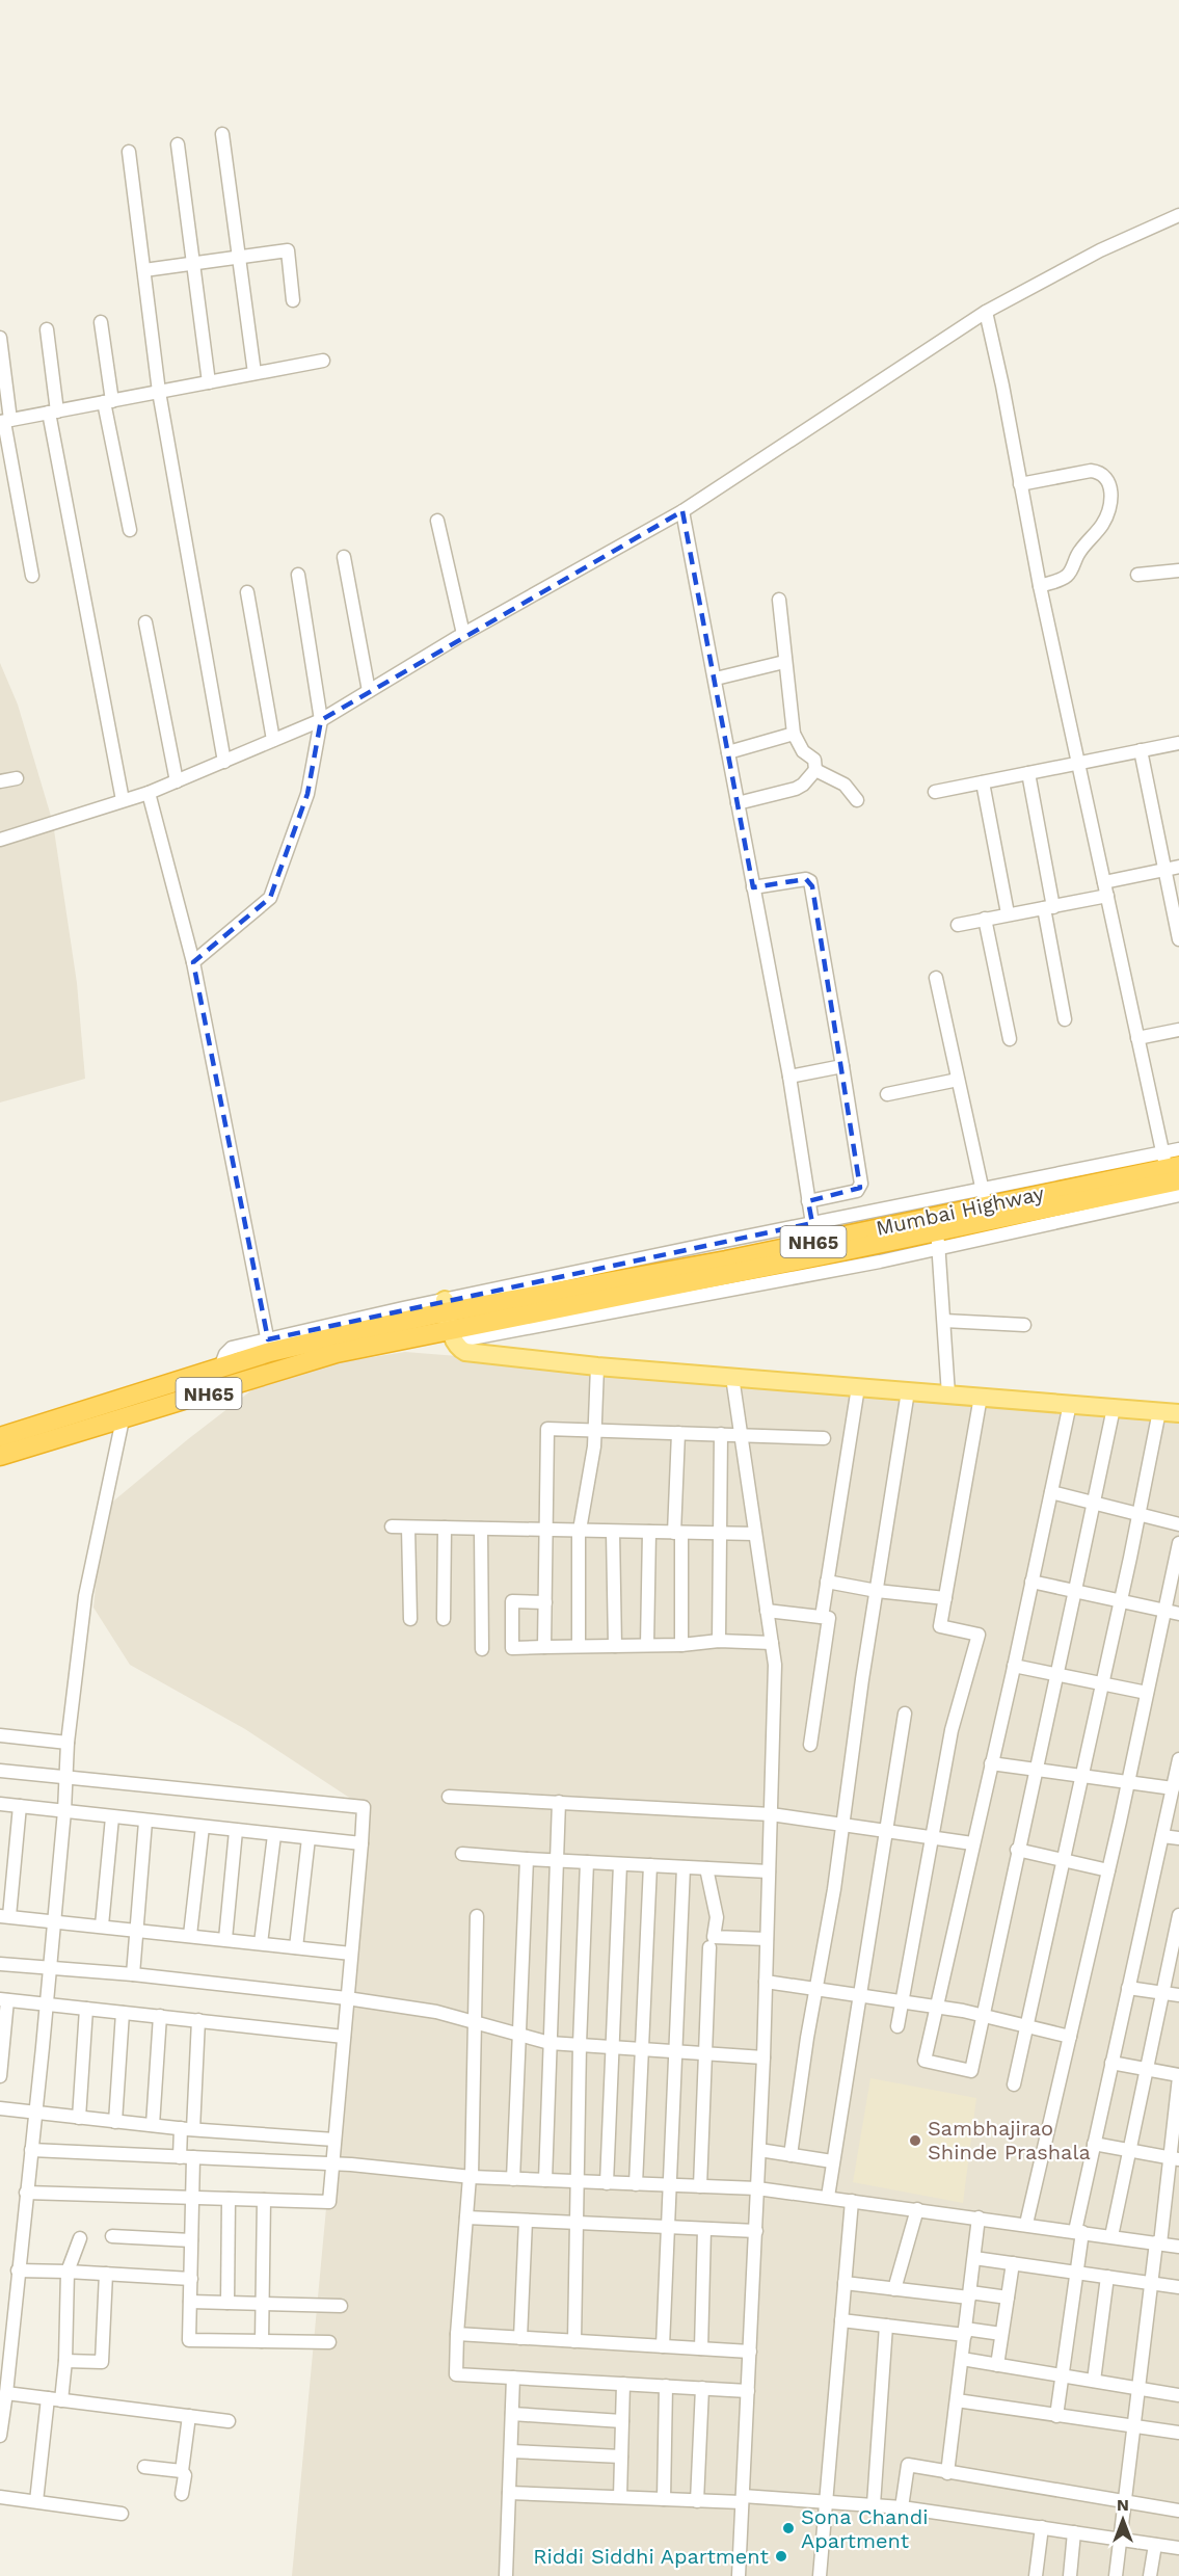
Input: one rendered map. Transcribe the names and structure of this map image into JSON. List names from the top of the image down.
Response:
{
  "streets": {
    "highway": ["Mumbai Highway", "NH65"]
  },
  "crossings": [
    ["Mumbai Highway", "NH65"]
  ],
  "places": ["Sambhajirao Shinde Prashala", "Sona Chandi Apartment", "Riddi Siddhi Apartment"],
  "north": "top"
}
